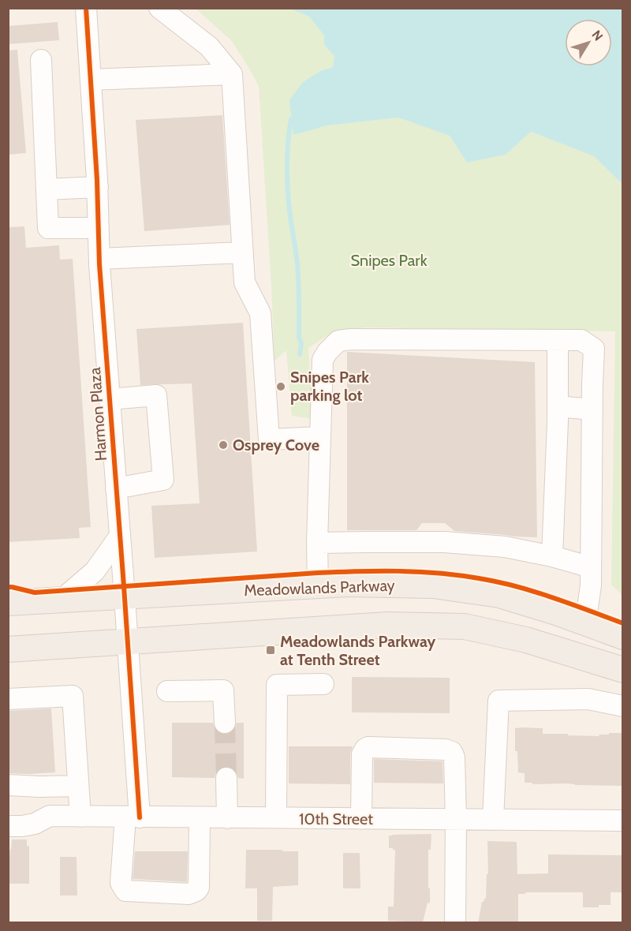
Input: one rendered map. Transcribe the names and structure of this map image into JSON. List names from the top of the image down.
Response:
{
  "streets": {
    "main road": ["Meadowlands Parkway"],
    "street": ["Harmon Plaza", "10th Street"]
  },
  "crossings": [
    ["Harmon Plaza", "Meadowlands Parkway"],
    ["Harmon Plaza", "10th Street"]
  ],
  "parks": ["Snipes Park"],
  "places": {
    "other": ["Snipes Park parking lot", "Osprey Cove"],
    "transit": ["Meadowlands Parkway at Tenth Street"]
  },
  "north": "top right"
}
